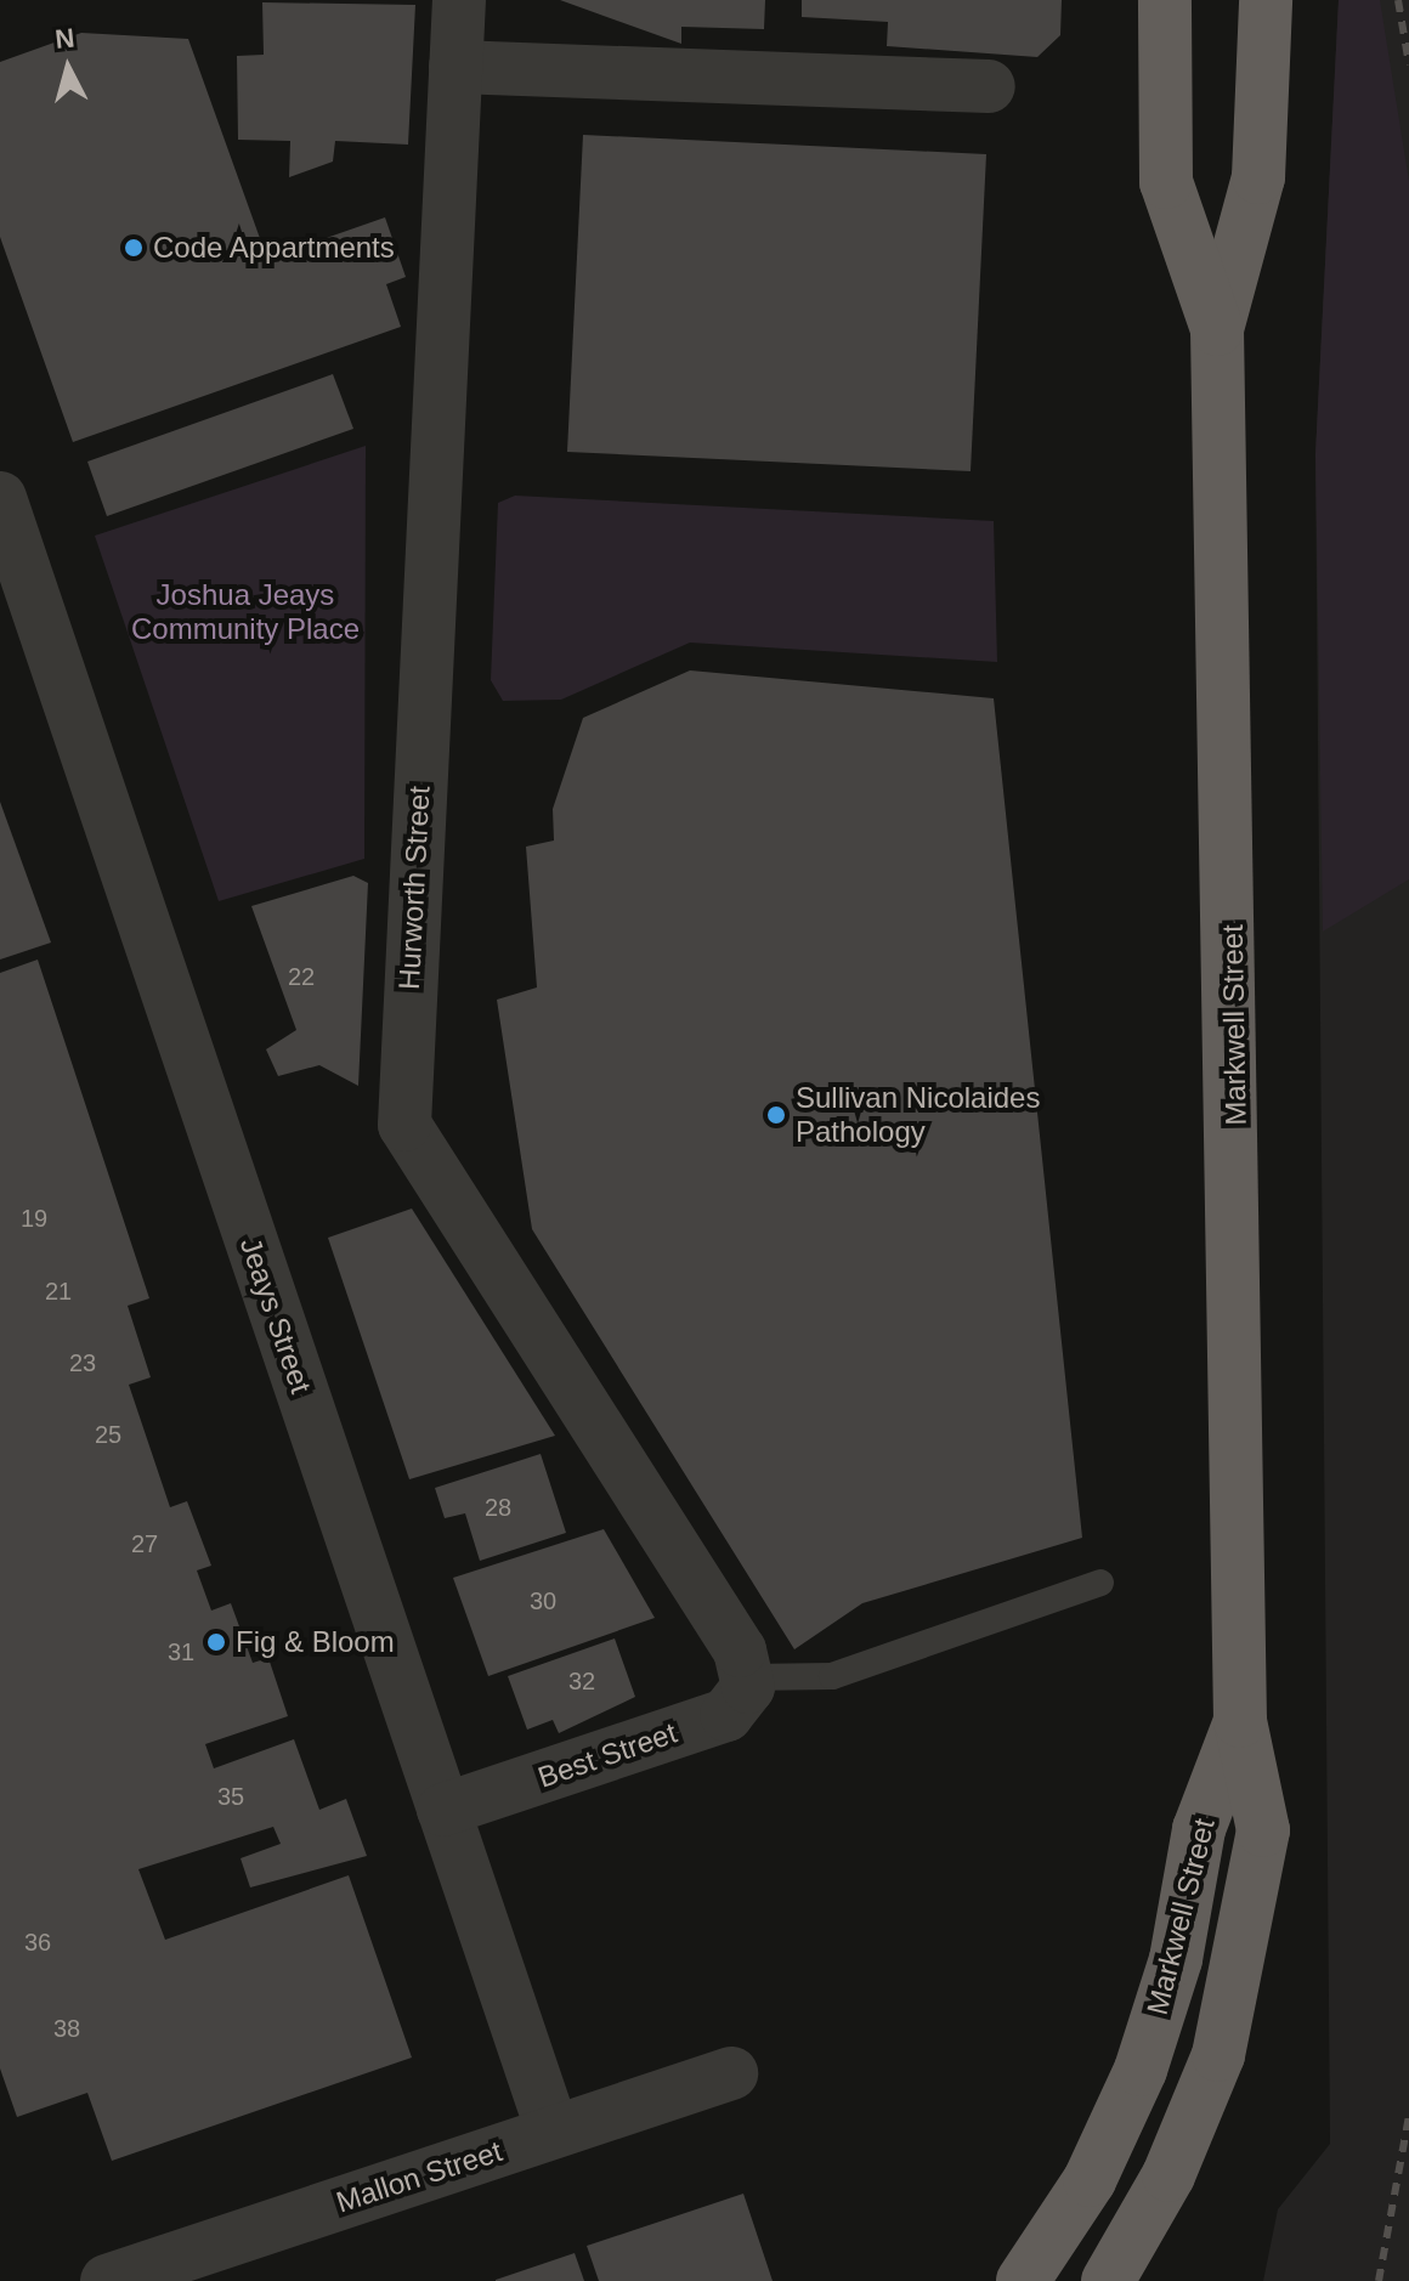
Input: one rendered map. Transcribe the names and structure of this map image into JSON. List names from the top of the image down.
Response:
{
  "streets": {
    "highway": ["Markwell Street"],
    "street": [
      "Hurworth Street",
      "Jeays Street",
      "Best Street",
      "Mallon Street"
    ]
  },
  "crossings": [
    ["Hurworth Street", "Best Street"],
    ["Jeays Street", "Best Street"],
    ["Jeays Street", "Mallon Street"]
  ],
  "parks": ["Joshua Jeays Community Place"],
  "places": ["Code Appartments", "Sullivan Nicolaides Pathology", "Fig & Bloom"],
  "house_numbers": [
    "22",
    "19",
    "21",
    "23",
    "25",
    "28",
    "27",
    "30",
    "31",
    "32",
    "35",
    "36",
    "38"
  ],
  "north": "top"
}
